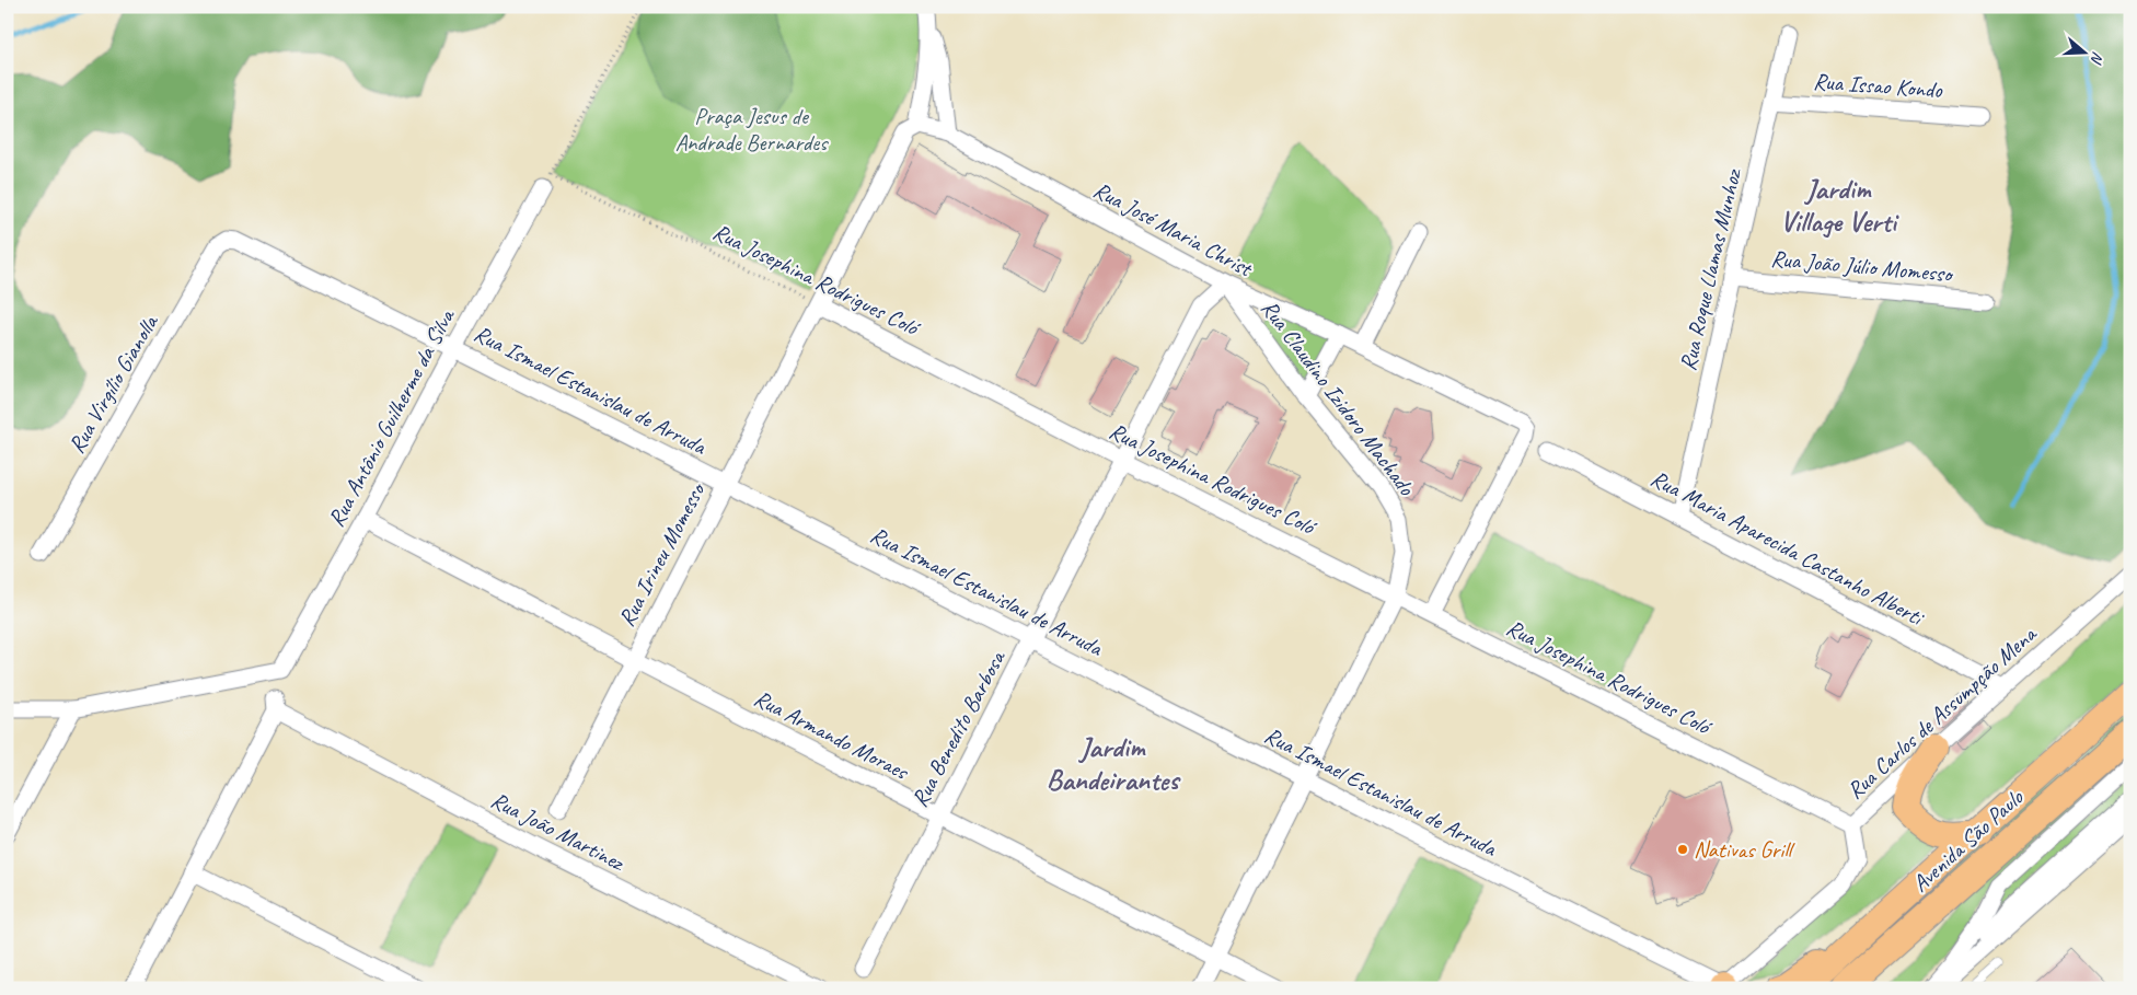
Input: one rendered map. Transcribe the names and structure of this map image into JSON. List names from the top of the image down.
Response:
{
  "streets": {
    "main road": ["Avenida São Paulo"],
    "street": [
      "Rua Issao Kondo",
      "Rua José Maria Christ",
      "Rua João Júlio Momesso",
      "Rua Roque Llamas Munhoz",
      "Rua Josephina Rodrigues Coló",
      "Rua Virgílio Gianolla",
      "Rua Ismael Estanislau de Arruda",
      "Rua Claudino Izidoro Machado",
      "Rua Antônio Guilherme da Silva",
      "Rua Maria Aparecida Castanho Alberti",
      "Rua Irineu Momesso",
      "Rua Carlos de Assumpção Mena",
      "Rua Benedito Barbosa",
      "Rua Armando Moraes",
      "Rua João Martinez"
    ]
  },
  "crossings": [
    ["Rua Issao Kondo", "Rua Roque Llamas Munhoz"],
    ["Rua José Maria Christ", "Rua Josephina Rodrigues Coló"],
    ["Rua José Maria Christ", "Rua Claudino Izidoro Machado"],
    ["Rua José Maria Christ", "Rua Irineu Momesso"],
    ["Rua José Maria Christ", "Rua Benedito Barbosa"],
    ["Rua João Júlio Momesso", "Rua Roque Llamas Munhoz"],
    ["Rua Roque Llamas Munhoz", "Rua Maria Aparecida Castanho Alberti"],
    ["Rua Josephina Rodrigues Coló", "Rua Claudino Izidoro Machado"],
    ["Rua Josephina Rodrigues Coló", "Rua Antônio Guilherme da Silva"],
    ["Rua Josephina Rodrigues Coló", "Rua Irineu Momesso"],
    ["Rua Josephina Rodrigues Coló", "Rua Carlos de Assumpção Mena"],
    ["Rua Josephina Rodrigues Coló", "Rua Benedito Barbosa"],
    ["Rua Virgílio Gianolla", "Rua Ismael Estanislau de Arruda"],
    ["Rua Ismael Estanislau de Arruda", "Rua Claudino Izidoro Machado"],
    ["Rua Ismael Estanislau de Arruda", "Rua Antônio Guilherme da Silva"],
    ["Rua Ismael Estanislau de Arruda", "Rua Irineu Momesso"],
    ["Rua Ismael Estanislau de Arruda", "Rua Carlos de Assumpção Mena"],
    ["Rua Ismael Estanislau de Arruda", "Rua Benedito Barbosa"],
    ["Rua Claudino Izidoro Machado", "Rua Benedito Barbosa"],
    ["Rua Claudino Izidoro Machado", "Rua Armando Moraes"],
    ["Rua Antônio Guilherme da Silva", "Rua Armando Moraes"],
    ["Rua Maria Aparecida Castanho Alberti", "Rua Carlos de Assumpção Mena"],
    ["Rua Irineu Momesso", "Rua Armando Moraes"],
    ["Rua Benedito Barbosa", "Rua Armando Moraes"]
  ],
  "districts": ["Jardim Village Verti", "Jardim Bandeirantes"],
  "parks": ["Praça Jesus de Andrade Bernardes"],
  "places": ["Nativas Grill"],
  "north": "right"
}
